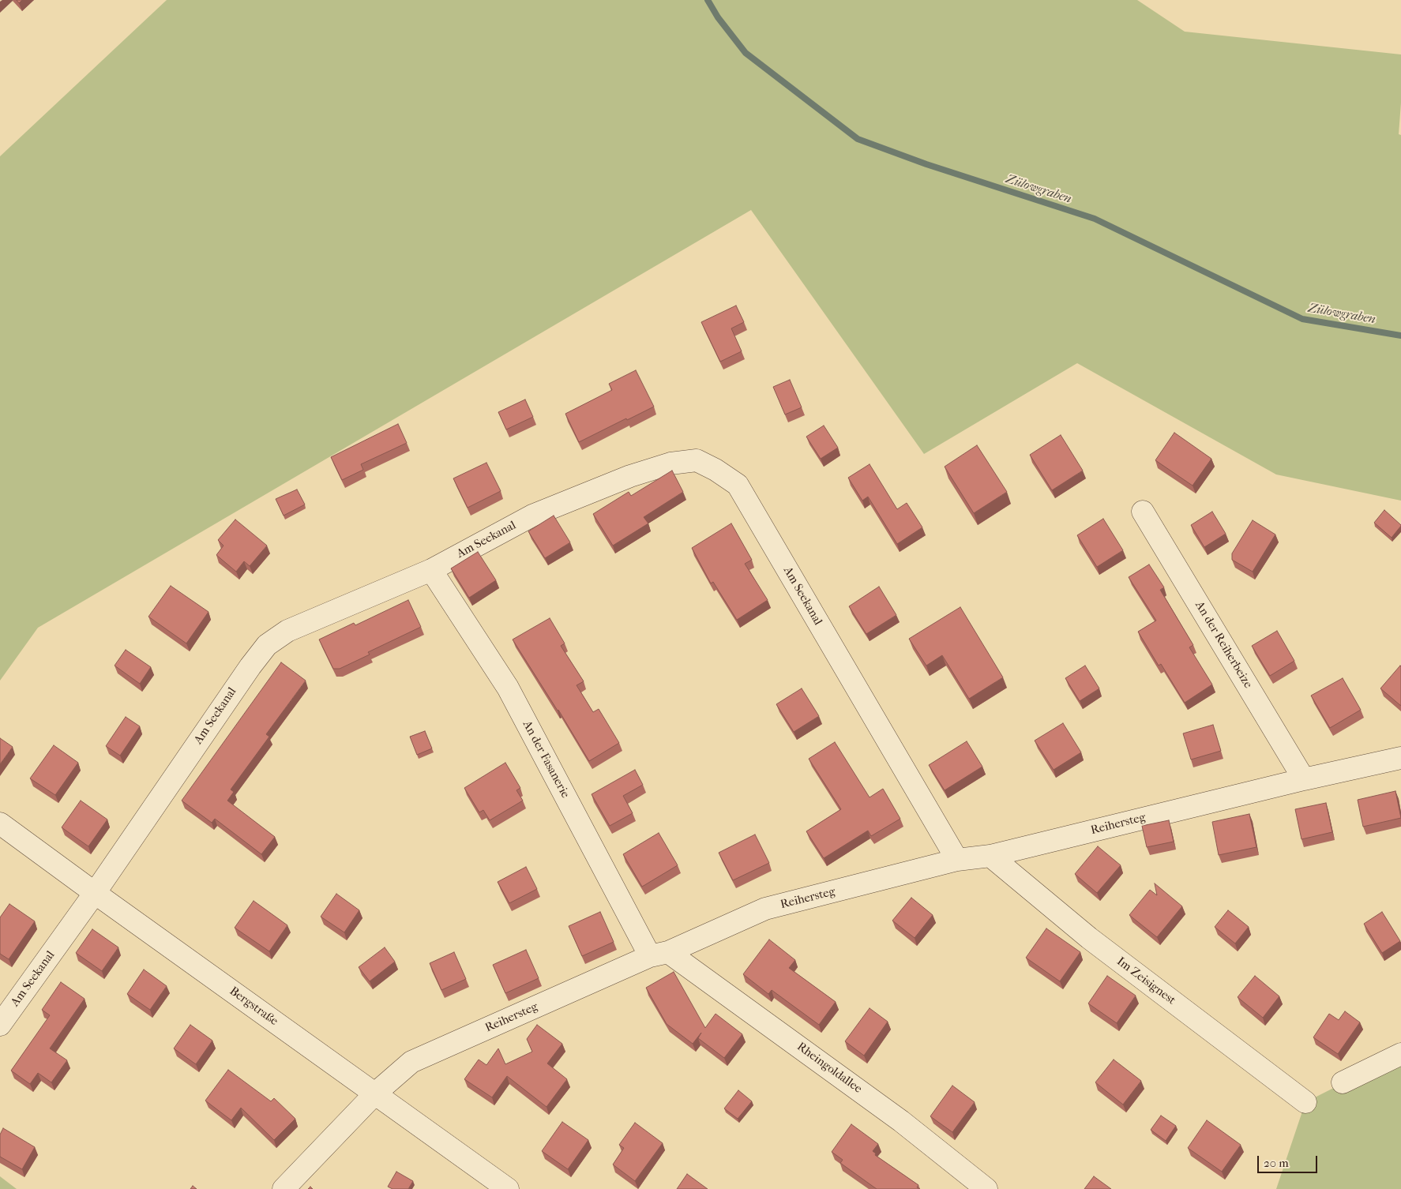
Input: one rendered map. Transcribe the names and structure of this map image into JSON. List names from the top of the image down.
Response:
{
  "streets": {
    "street": [
      "Am Seekanal",
      "An der Reiherbeize",
      "An der Fasanerie",
      "Reihersteg",
      "Im Zeisignest",
      "Bergstraße",
      "Rheingoldallee"
    ]
  },
  "crossings": [
    ["Am Seekanal", "An der Fasanerie"],
    ["Am Seekanal", "Reihersteg"],
    ["Am Seekanal", "Bergstraße"],
    ["An der Reiherbeize", "Reihersteg"],
    ["An der Fasanerie", "Reihersteg"],
    ["An der Fasanerie", "Rheingoldallee"],
    ["Reihersteg", "Im Zeisignest"],
    ["Reihersteg", "Bergstraße"],
    ["Reihersteg", "Rheingoldallee"]
  ],
  "water": ["Zülowgraben"],
  "scale_bar": "20 m"
}
